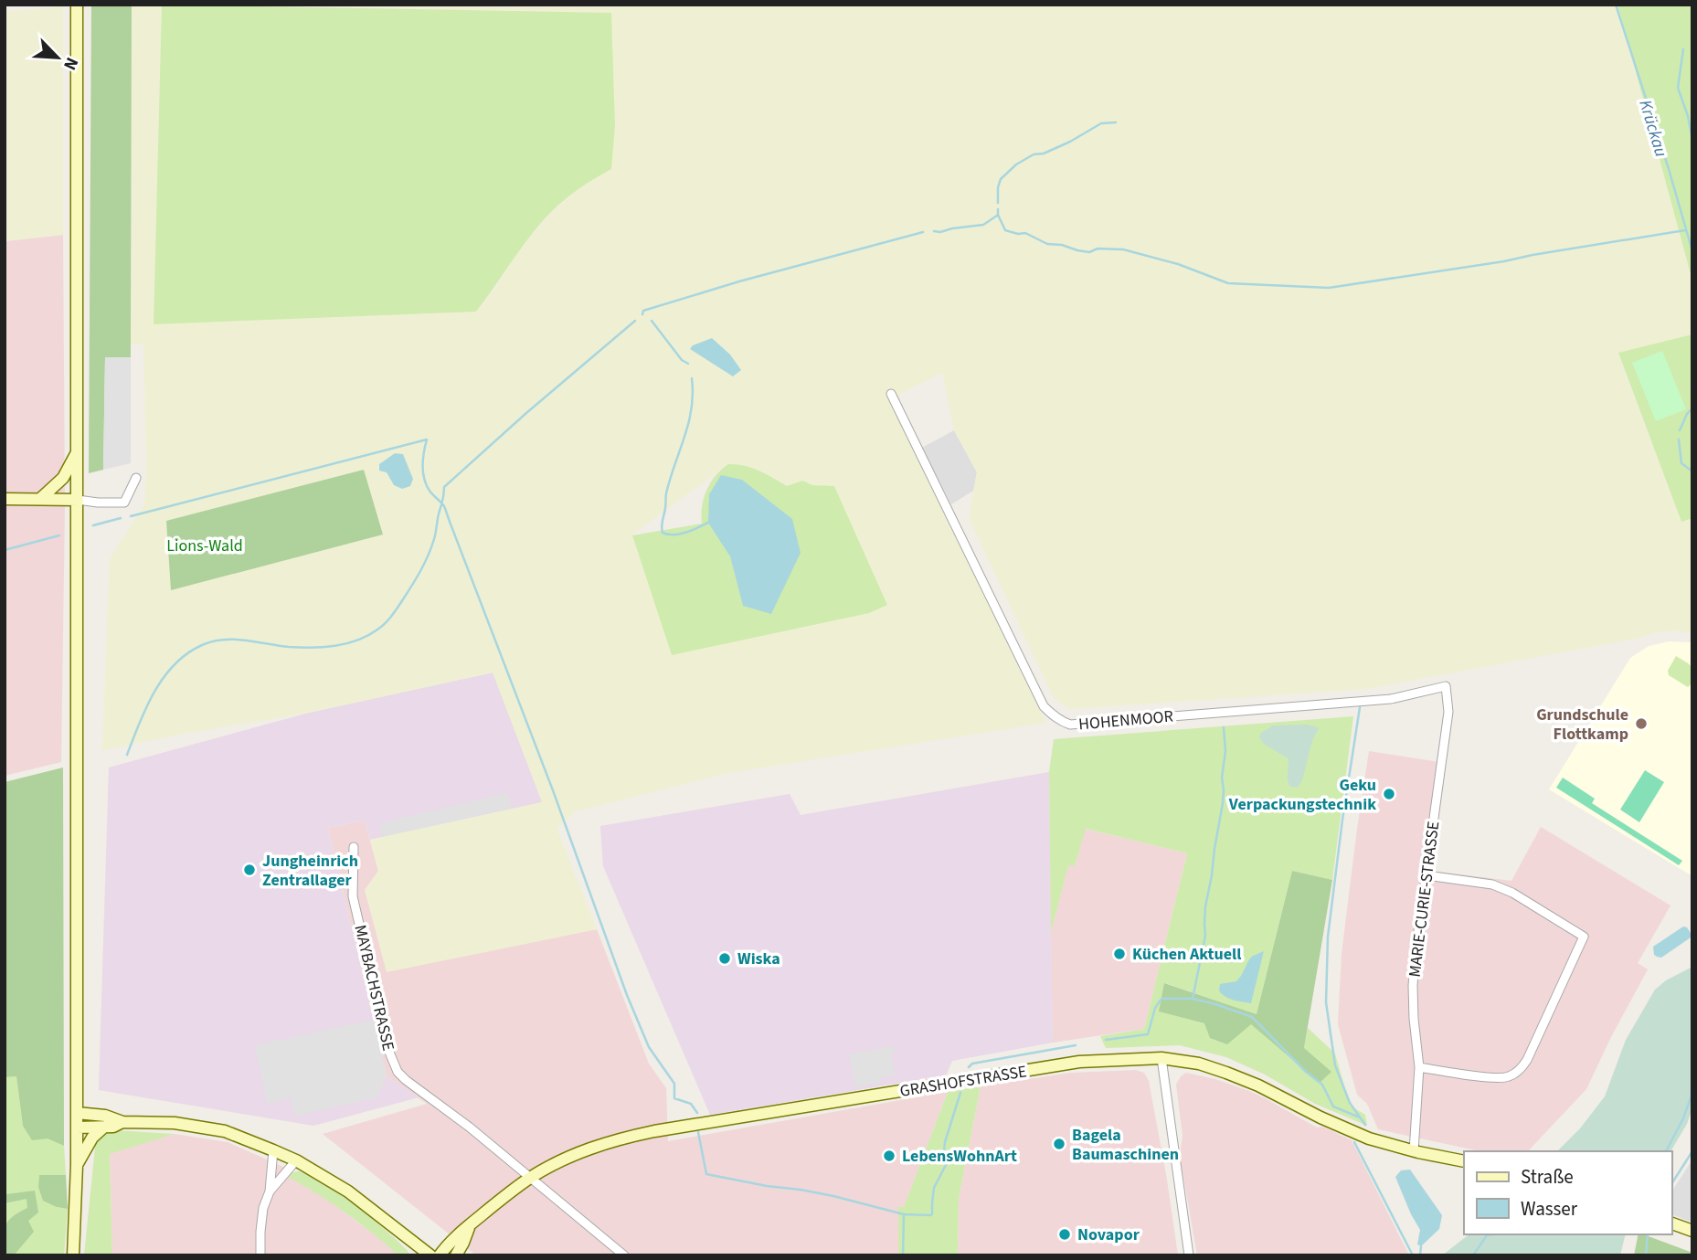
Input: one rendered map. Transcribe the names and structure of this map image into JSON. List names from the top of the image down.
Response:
{
  "streets": {
    "main road": ["GRASHOFSTRASSE"],
    "street": ["HOHENMOOR", "MARIE-CURIE-STRASSE", "MAYBACHSTRASSE"]
  },
  "crossings": [
    ["HOHENMOOR", "MARIE-CURIE-STRASSE"],
    ["MARIE-CURIE-STRASSE", "GRASHOFSTRASSE"],
    ["MAYBACHSTRASSE", "GRASHOFSTRASSE"]
  ],
  "water": ["Krückau"],
  "parks": ["Lions-Wald"],
  "places": [
    "Grundschule Flottkamp",
    "Geku Verpackungstechnik",
    "Jungheinrich Zentrallager",
    "Küchen Aktuell",
    "Wiska",
    "Bagela Baumaschinen",
    "LebensWohnArt",
    "Novapor"
  ],
  "legend": ["Straße", "Wasser"],
  "north": "bottom right"
}
